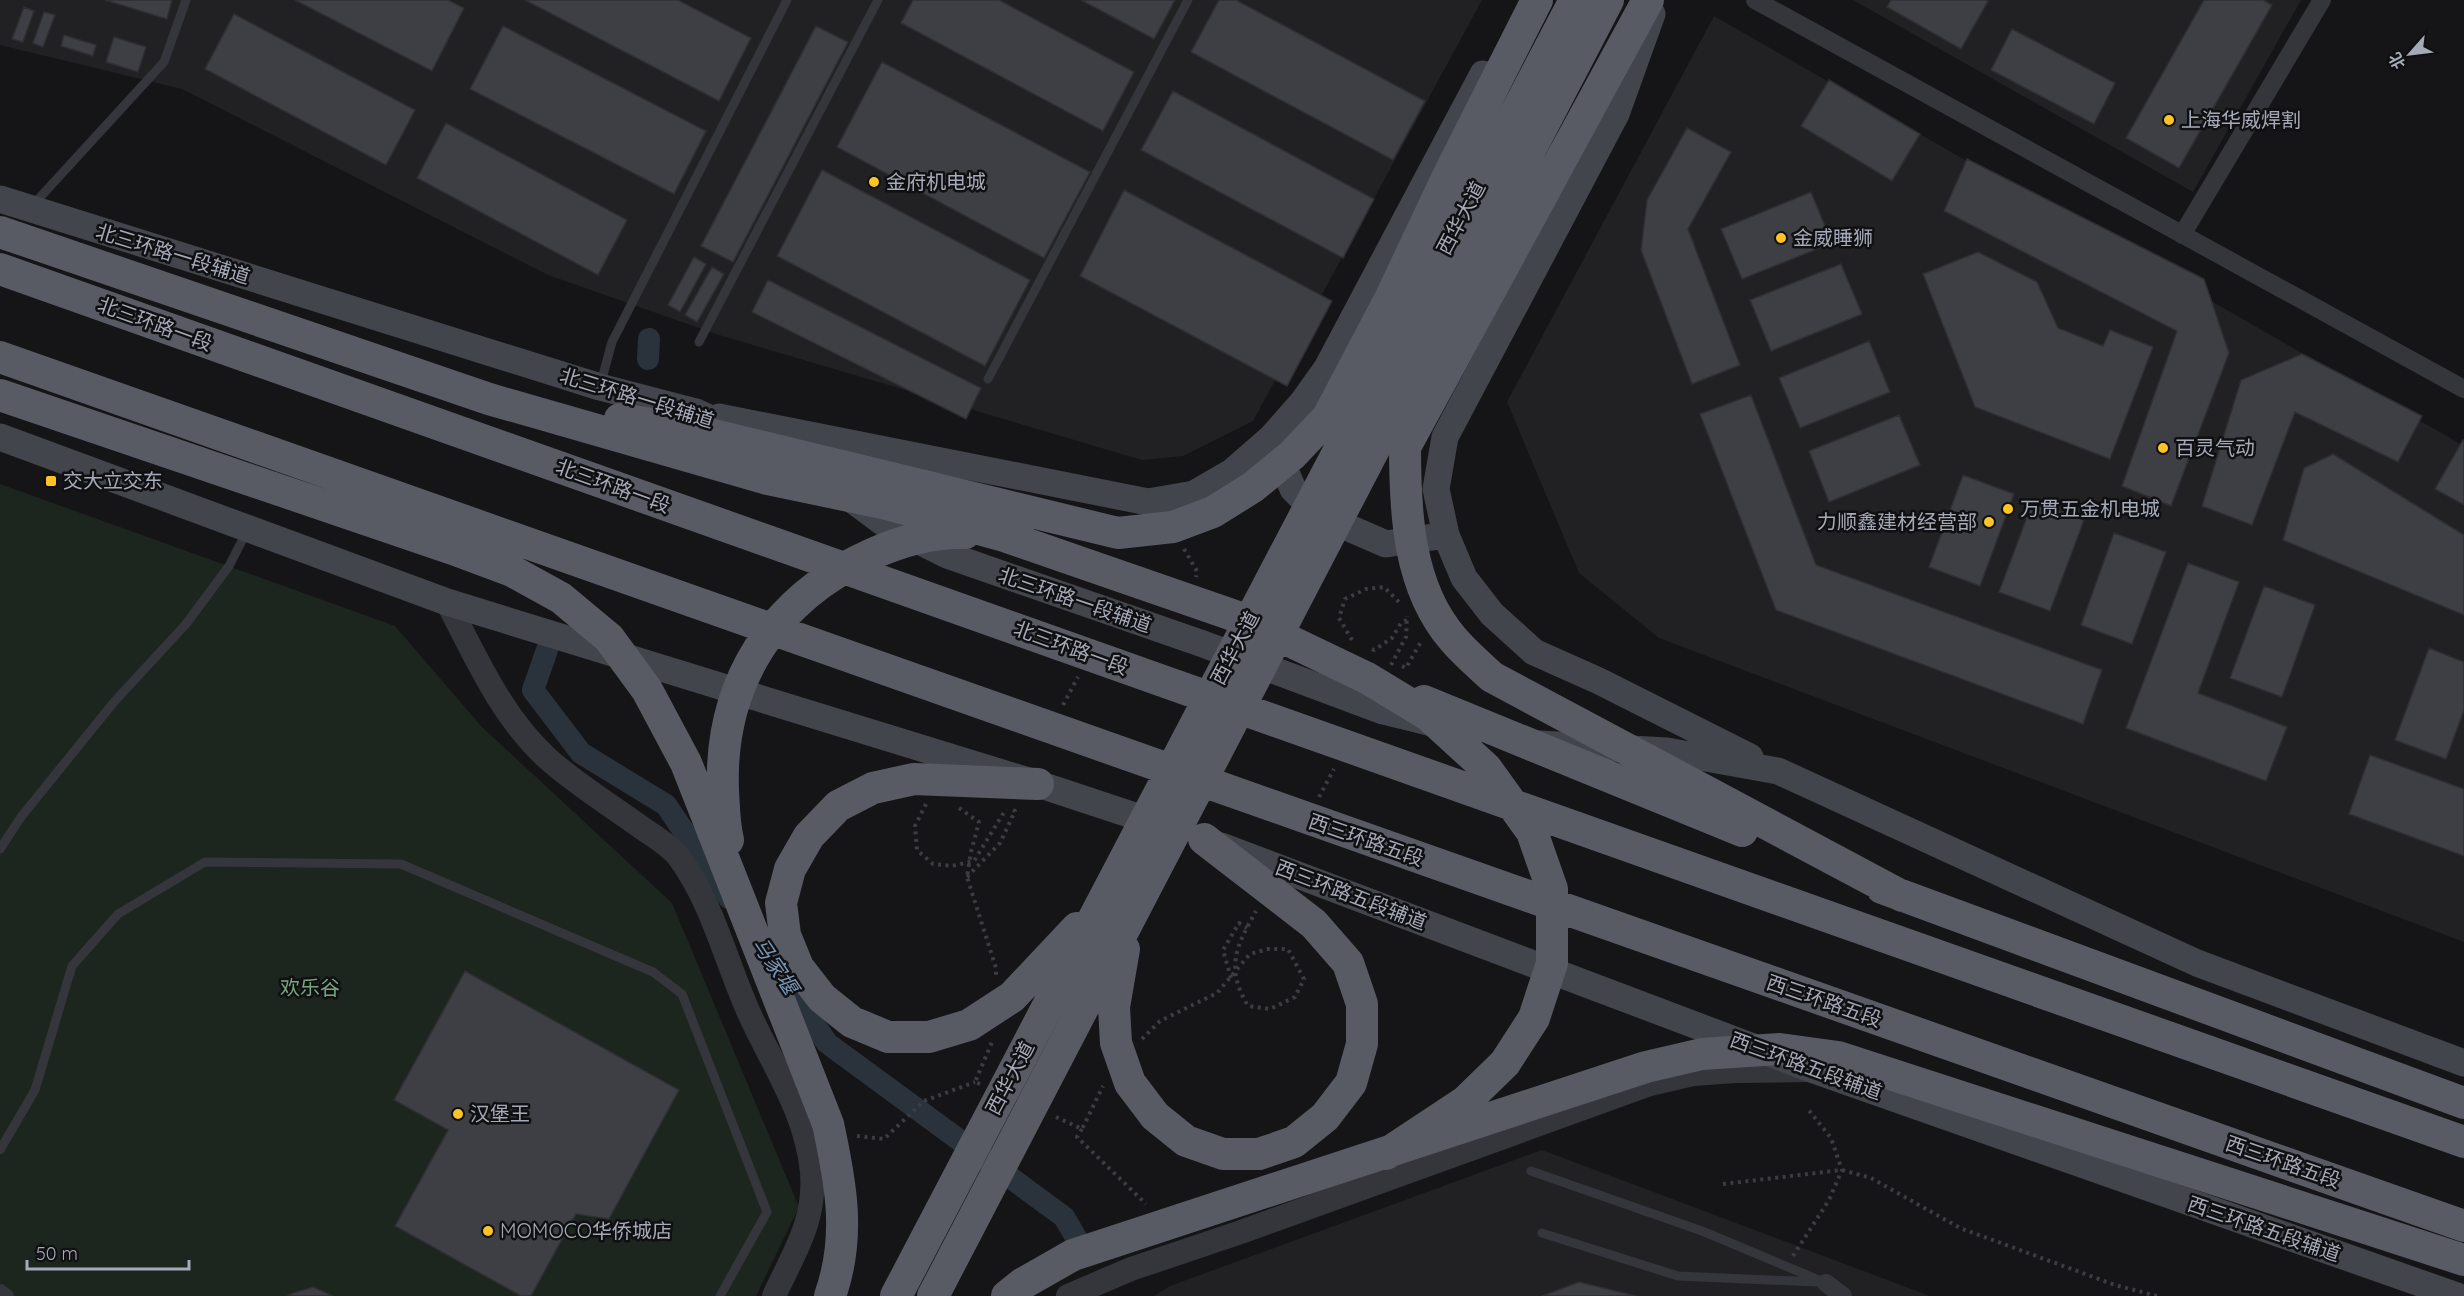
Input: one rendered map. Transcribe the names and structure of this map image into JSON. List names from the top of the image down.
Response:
{
  "streets": {
    "highway": ["西华大道", "北三环路一段", "西三环路五段"],
    "main road": ["北三环路一段辅道", "西三环路五段辅道"]
  },
  "water": ["马家堰"],
  "parks": ["欢乐谷"],
  "places": {
    "other": [
      "上海华威焊割",
      "金府机电城",
      "金威睡狮",
      "百灵气动",
      "万贯五金机电城",
      "力顺鑫建材经营部",
      "汉堡王",
      "MOMOCO华侨城店"
    ],
    "transit": ["交大立交东"]
  },
  "scale_bar": "50 m",
  "north": "bottom left"
}
